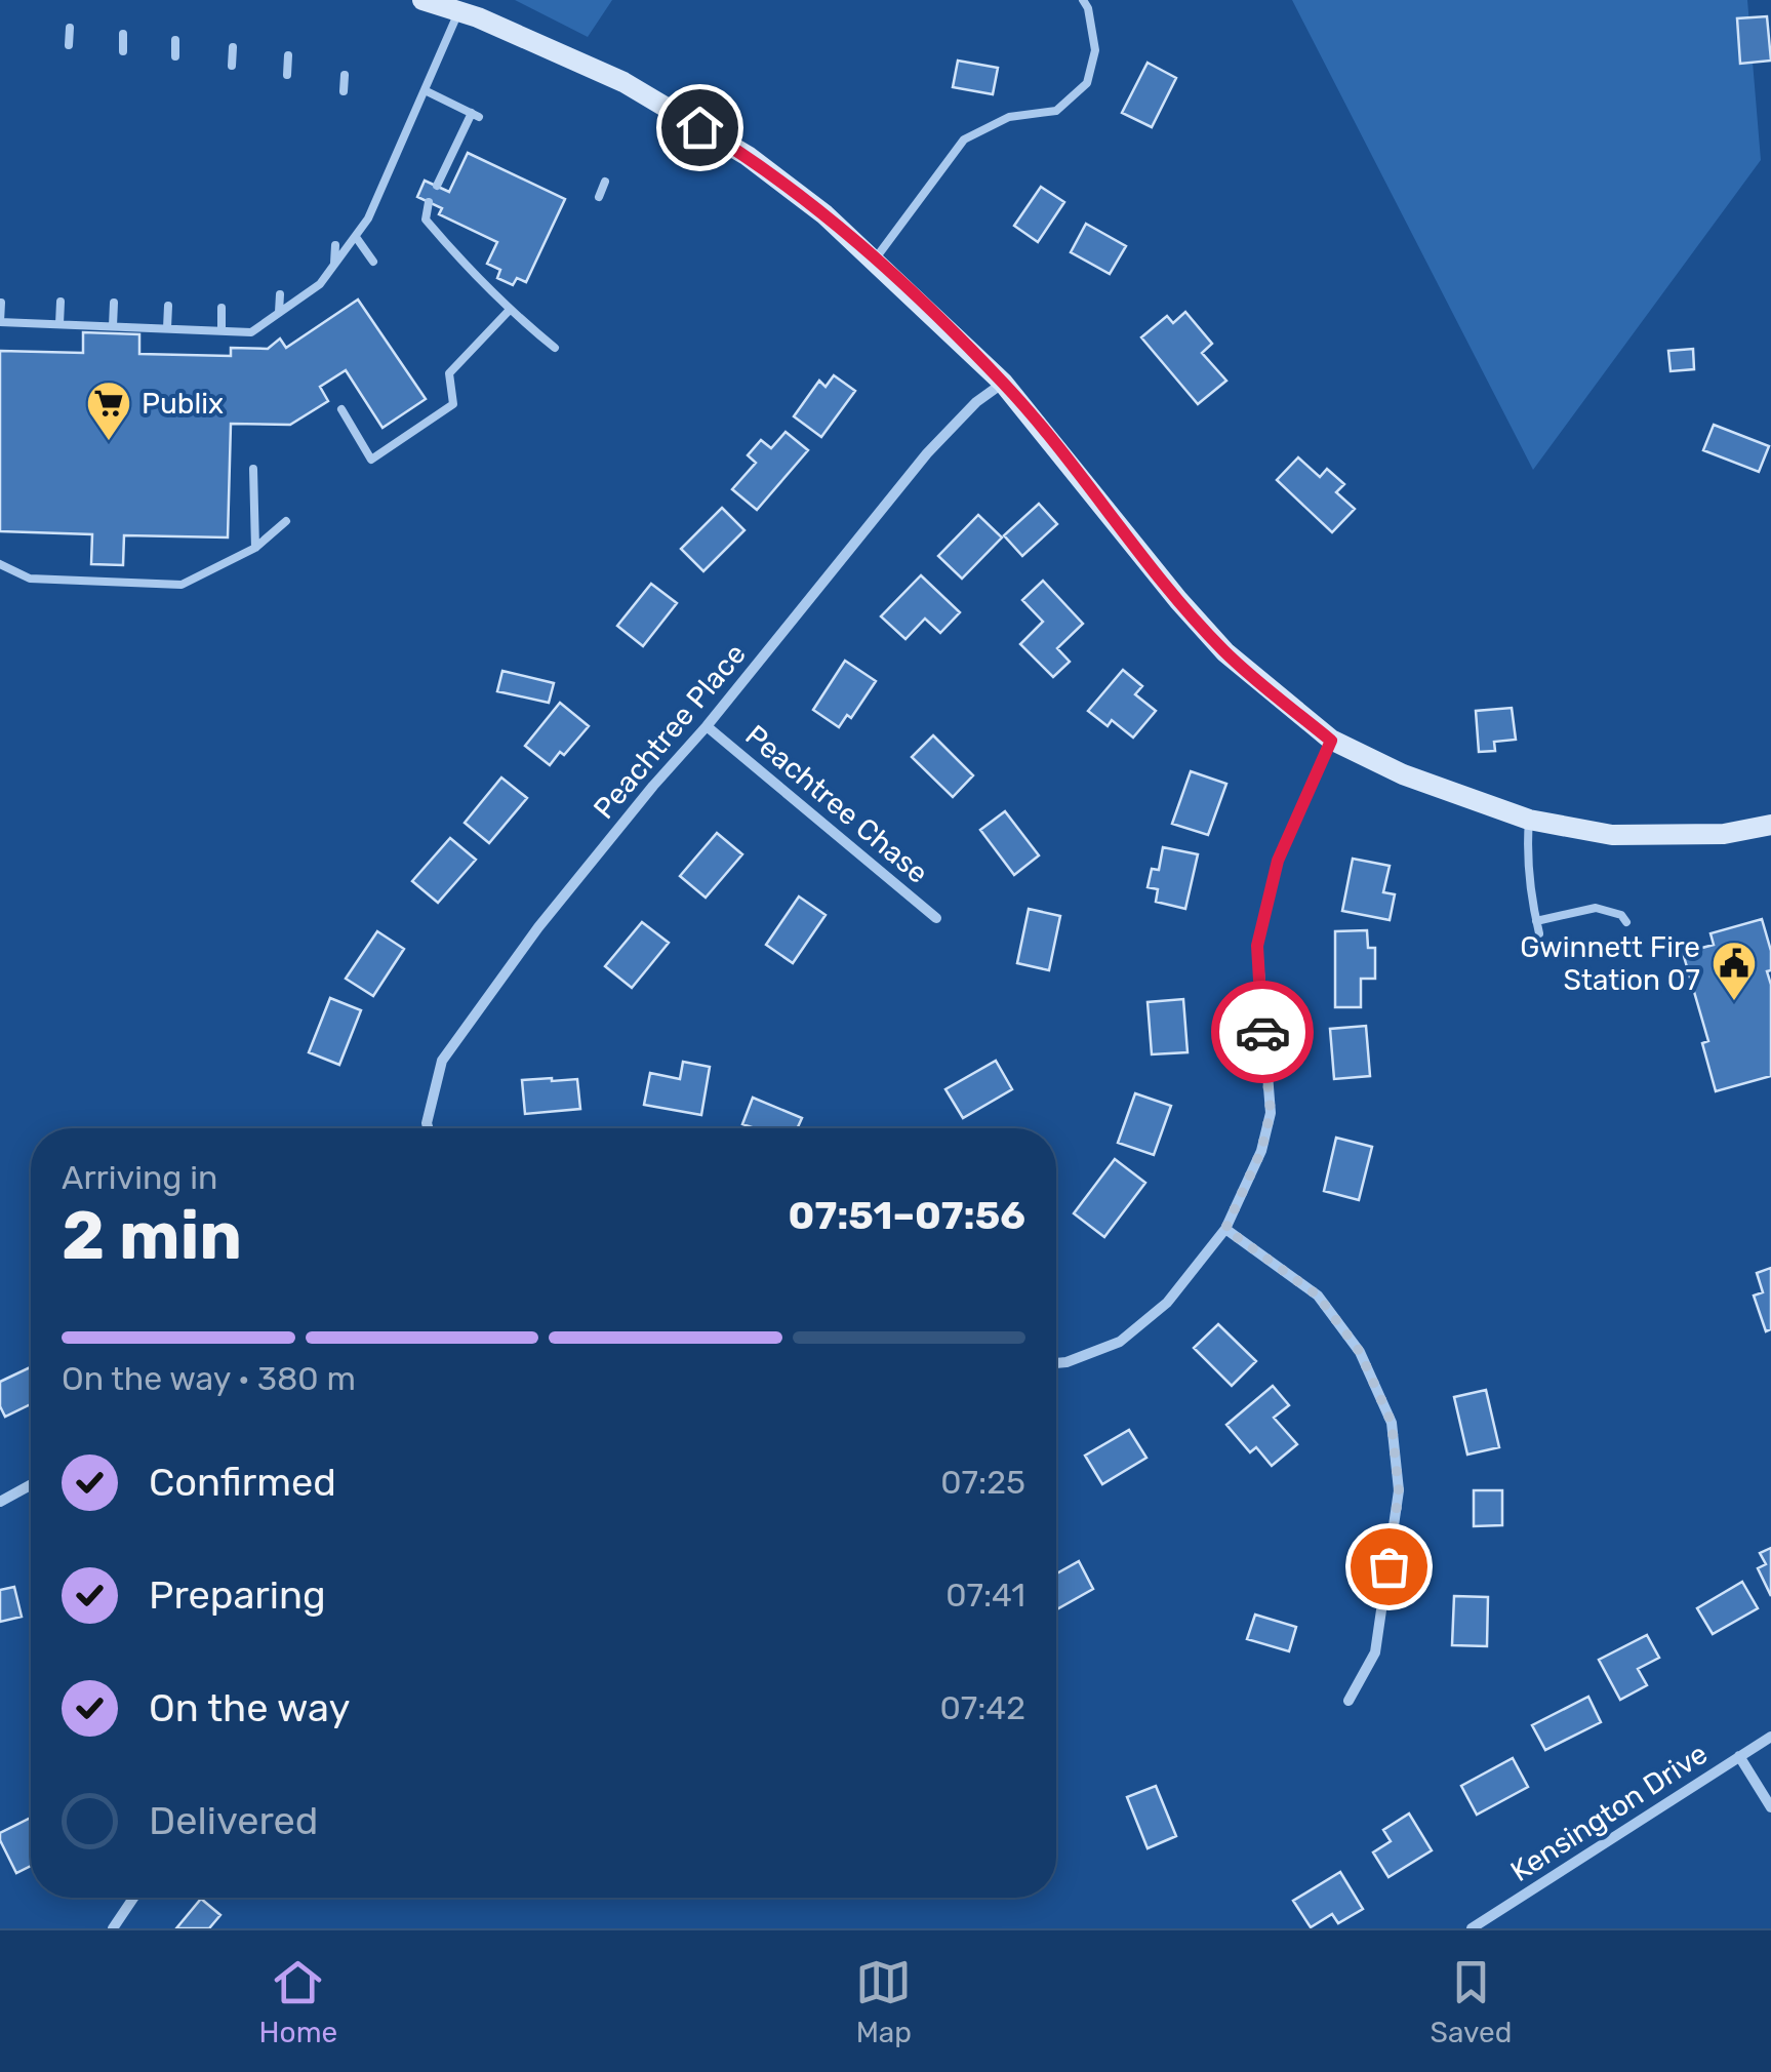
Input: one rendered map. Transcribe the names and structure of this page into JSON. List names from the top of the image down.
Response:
{
  "streets": {
    "street": ["Peachtree Place", "Peachtree Chase", "Kensington Drive"]
  },
  "crossings": [
    ["Peachtree Place", "Peachtree Chase"]
  ],
  "places": {
    "supermarket": ["Publix"],
    "public building": ["Gwinnett Fire Station 07"]
  },
  "page": {
    "heading": ["2 min", "Arriving in", "07:51–07:56"],
    "bar": "On the way · 380 m",
    "list": [
      ["Confirmed", "07:25"],
      ["Preparing", "07:41"],
      ["On the way", "07:42"],
      "Delivered"
    ],
    "tabs": ["Home", "Map", "Saved"]
  }
}
